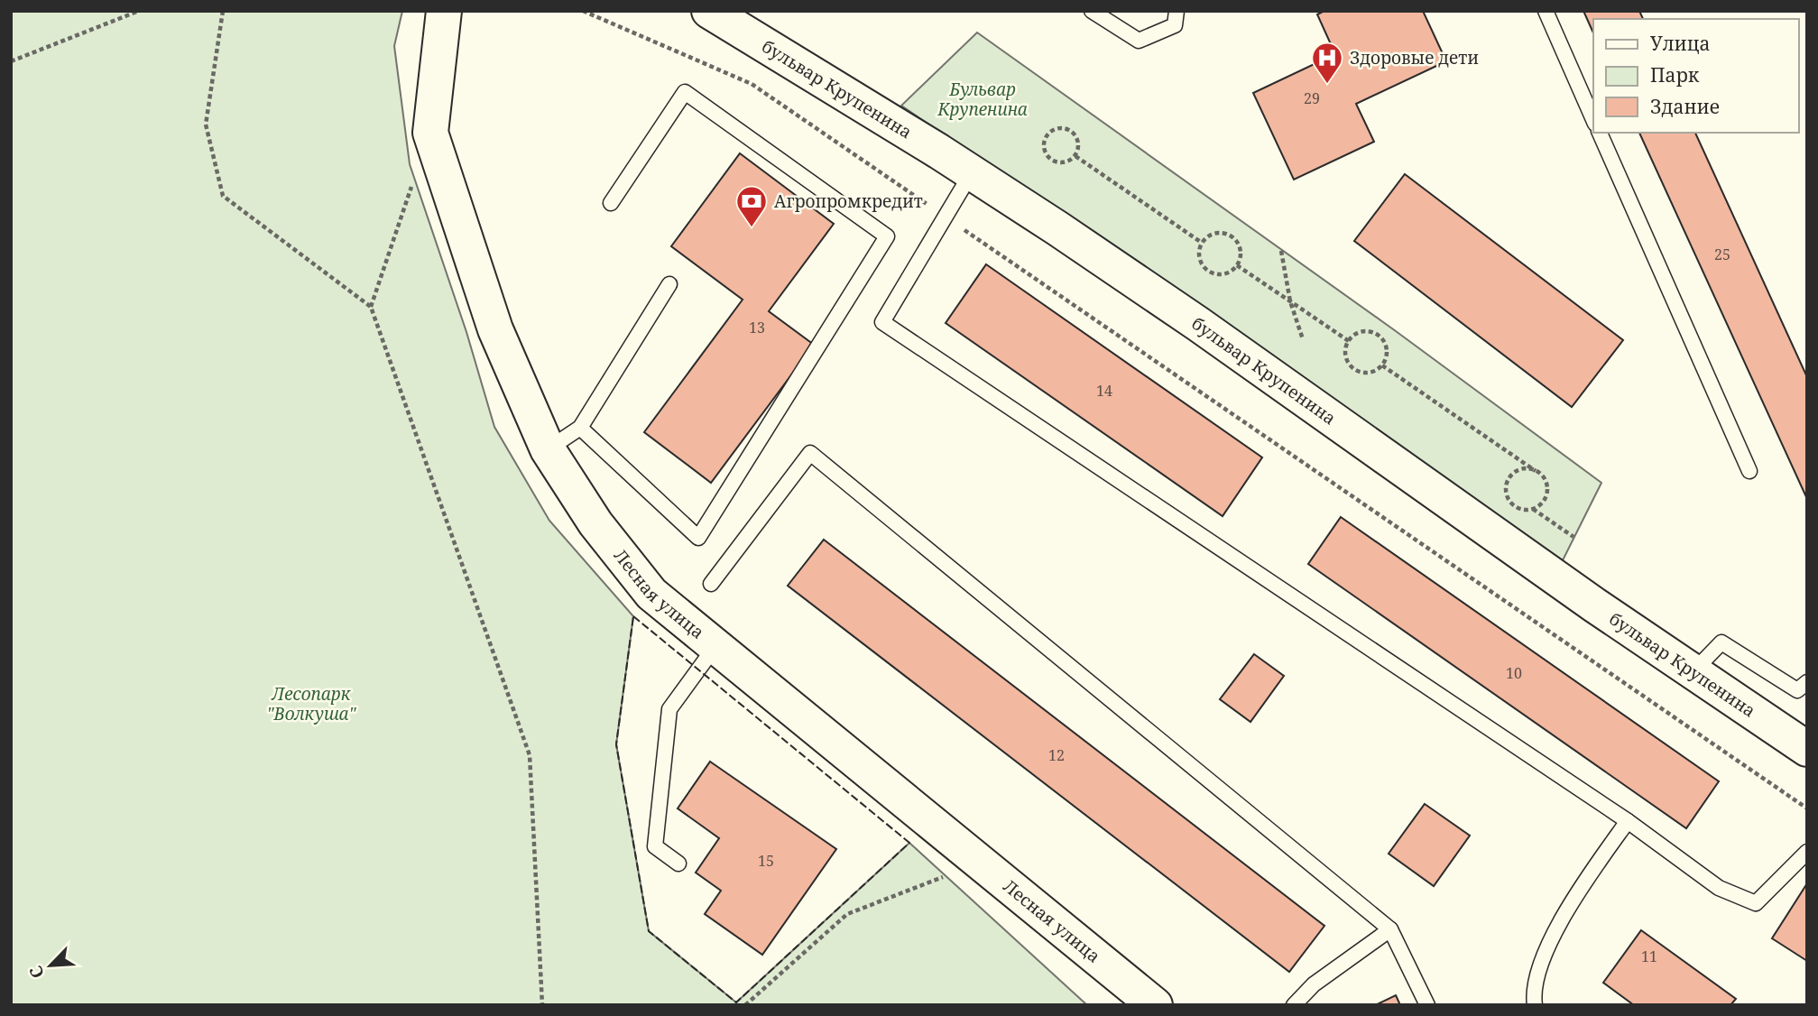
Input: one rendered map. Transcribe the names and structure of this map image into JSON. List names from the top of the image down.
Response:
{
  "streets": {
    "street": ["бульвар Крупенина", "Лесная улица"]
  },
  "parks": ["Бульвар Крупенина", "Лесопарк \"Волкуша\""],
  "places": {
    "hospital": ["Здоровые дети"],
    "bank": ["Агропромкредит"]
  },
  "house_numbers": [
    "29",
    "25",
    "13",
    "14",
    "10",
    "12",
    "15",
    "11"
  ],
  "legend": ["Улица", "Парк", "Здание"],
  "north": "bottom left"
}
